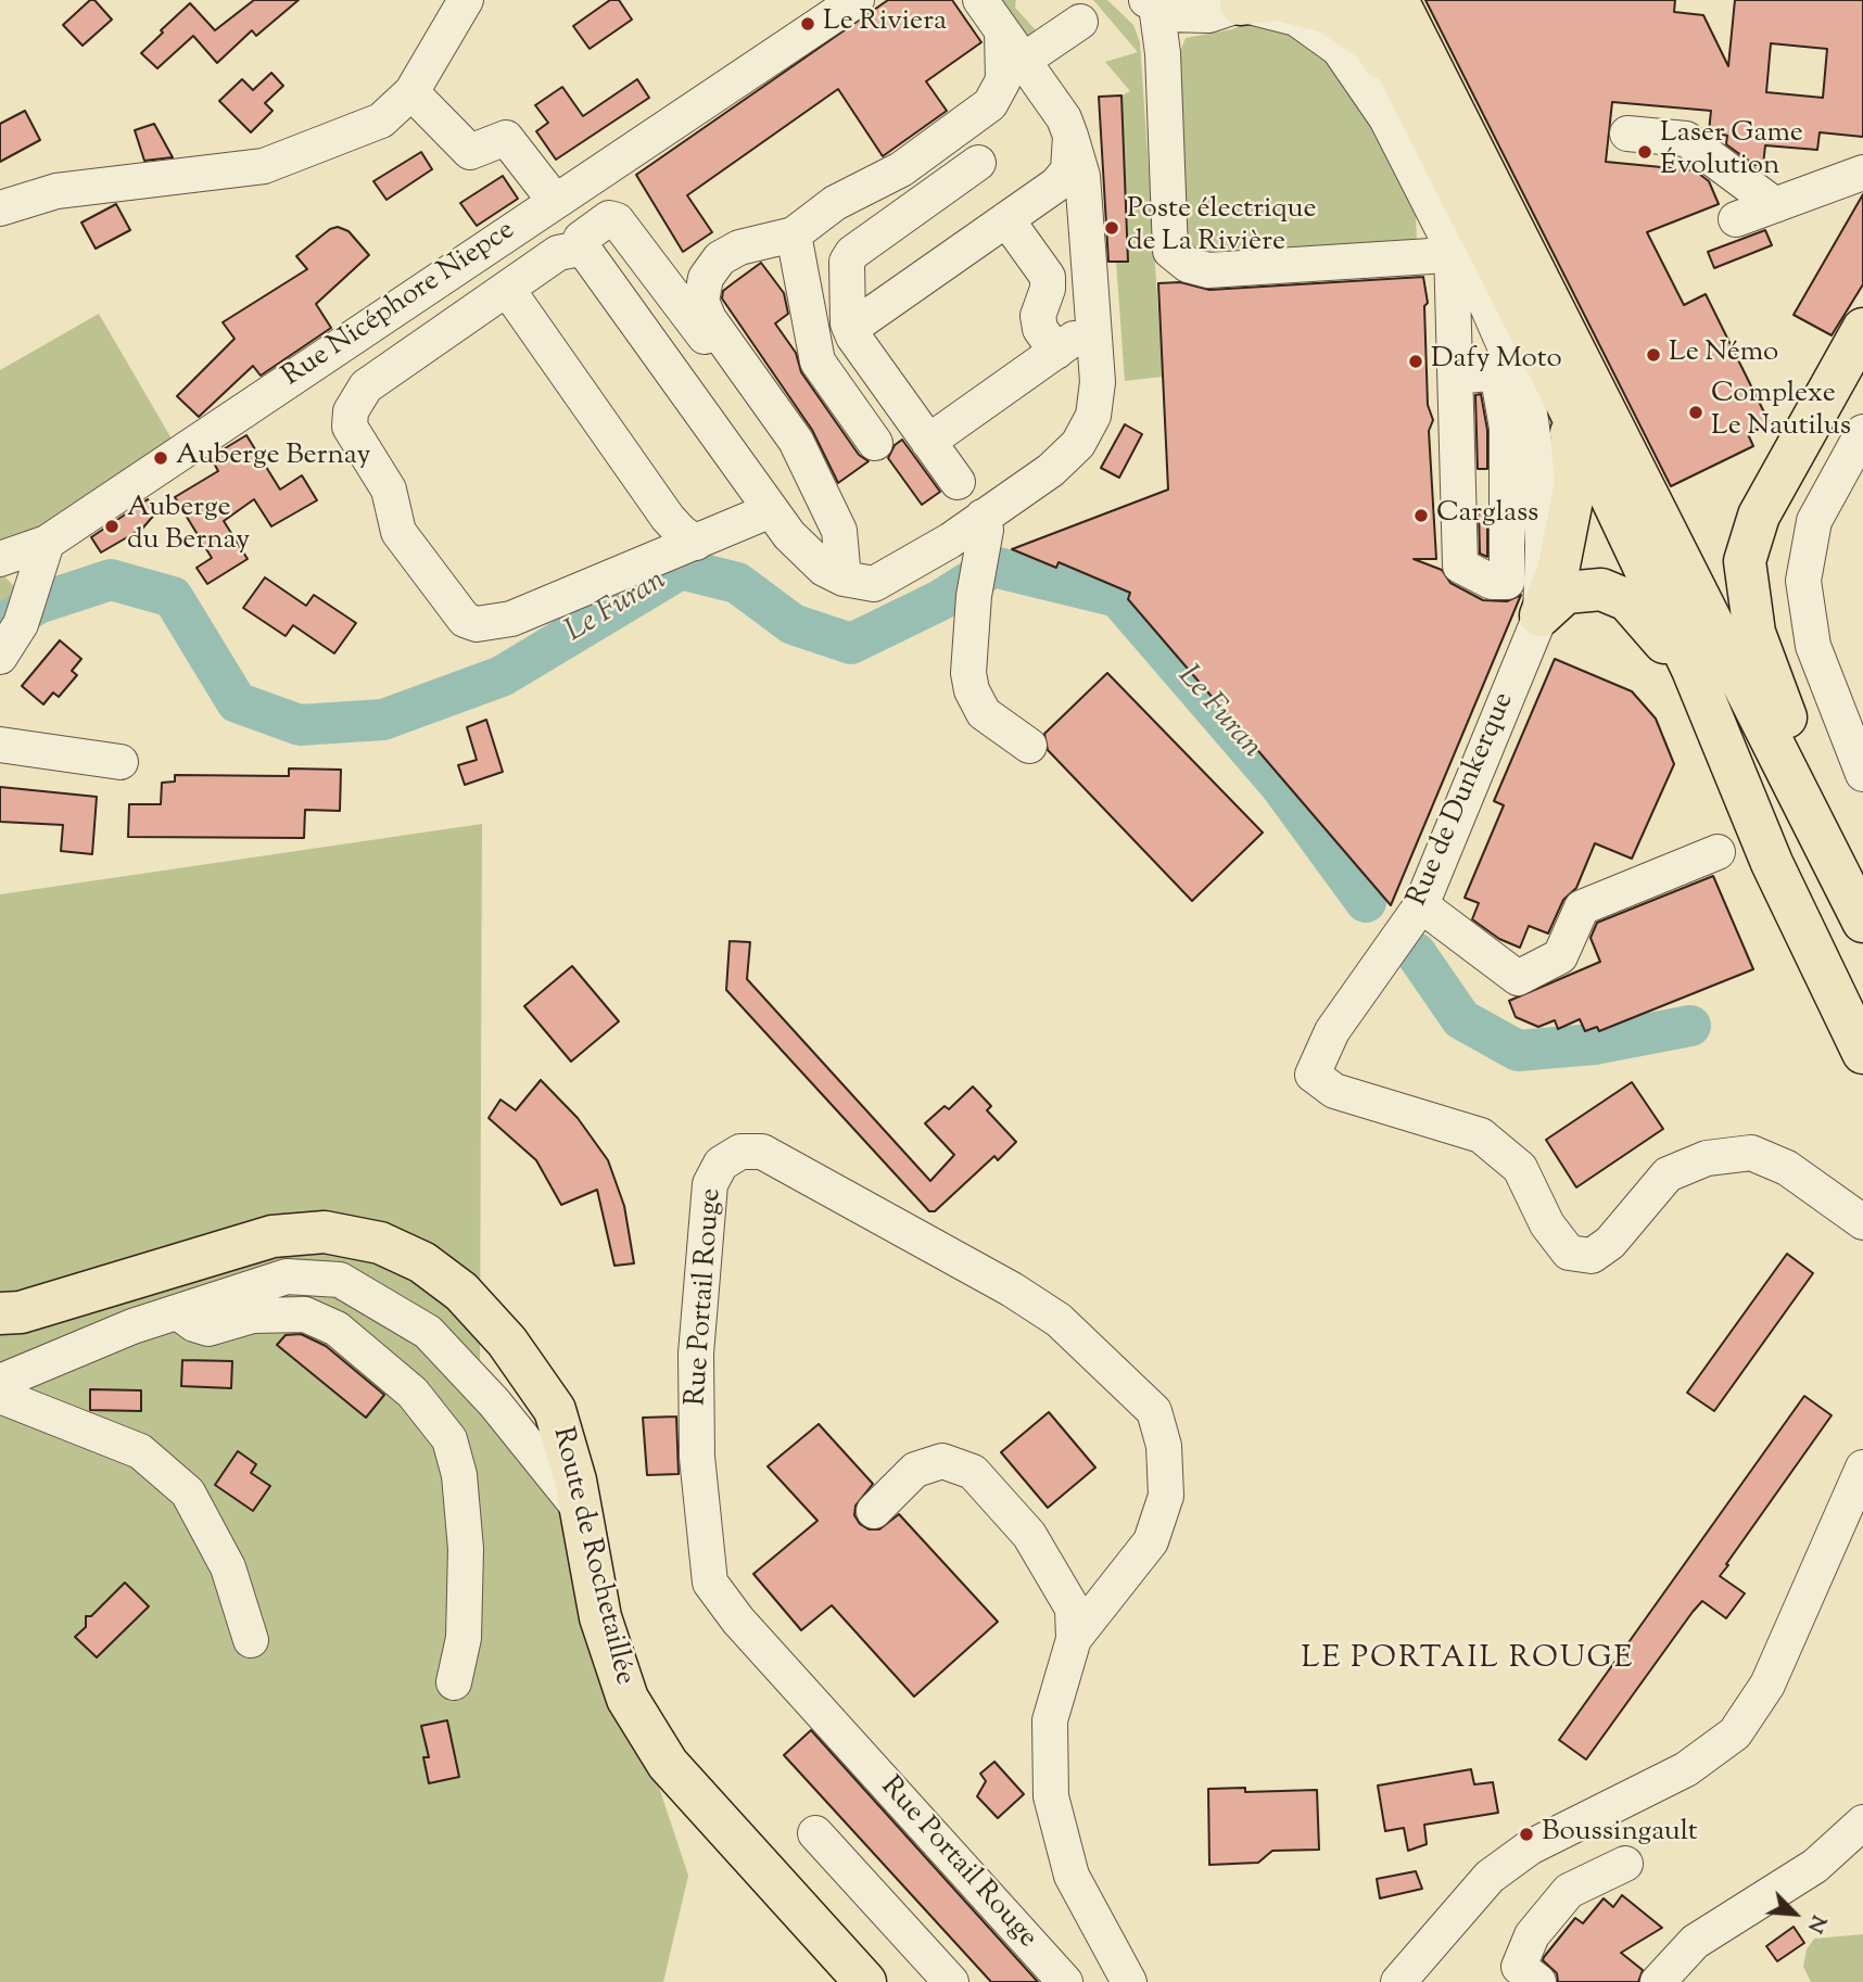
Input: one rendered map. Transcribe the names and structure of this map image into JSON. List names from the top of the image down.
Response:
{
  "streets": {
    "main road": ["Route de Rochetaillée"],
    "street": ["Rue Nicéphore Niepce", "Rue de Dunkerque", "Rue Portail Rouge"]
  },
  "districts": ["LE PORTAIL ROUGE"],
  "water": ["Le Furan"],
  "places": [
    "Le Riviera",
    "Laser Game Évolution",
    "Poste électrique de La Rivière",
    "Le Némo",
    "Dafy Moto",
    "Complexe Le Nautilus",
    "Auberge Bernay",
    "Carglass",
    "Auberge du Bernay",
    "Boussingault"
  ],
  "north": "bottom right"
}
